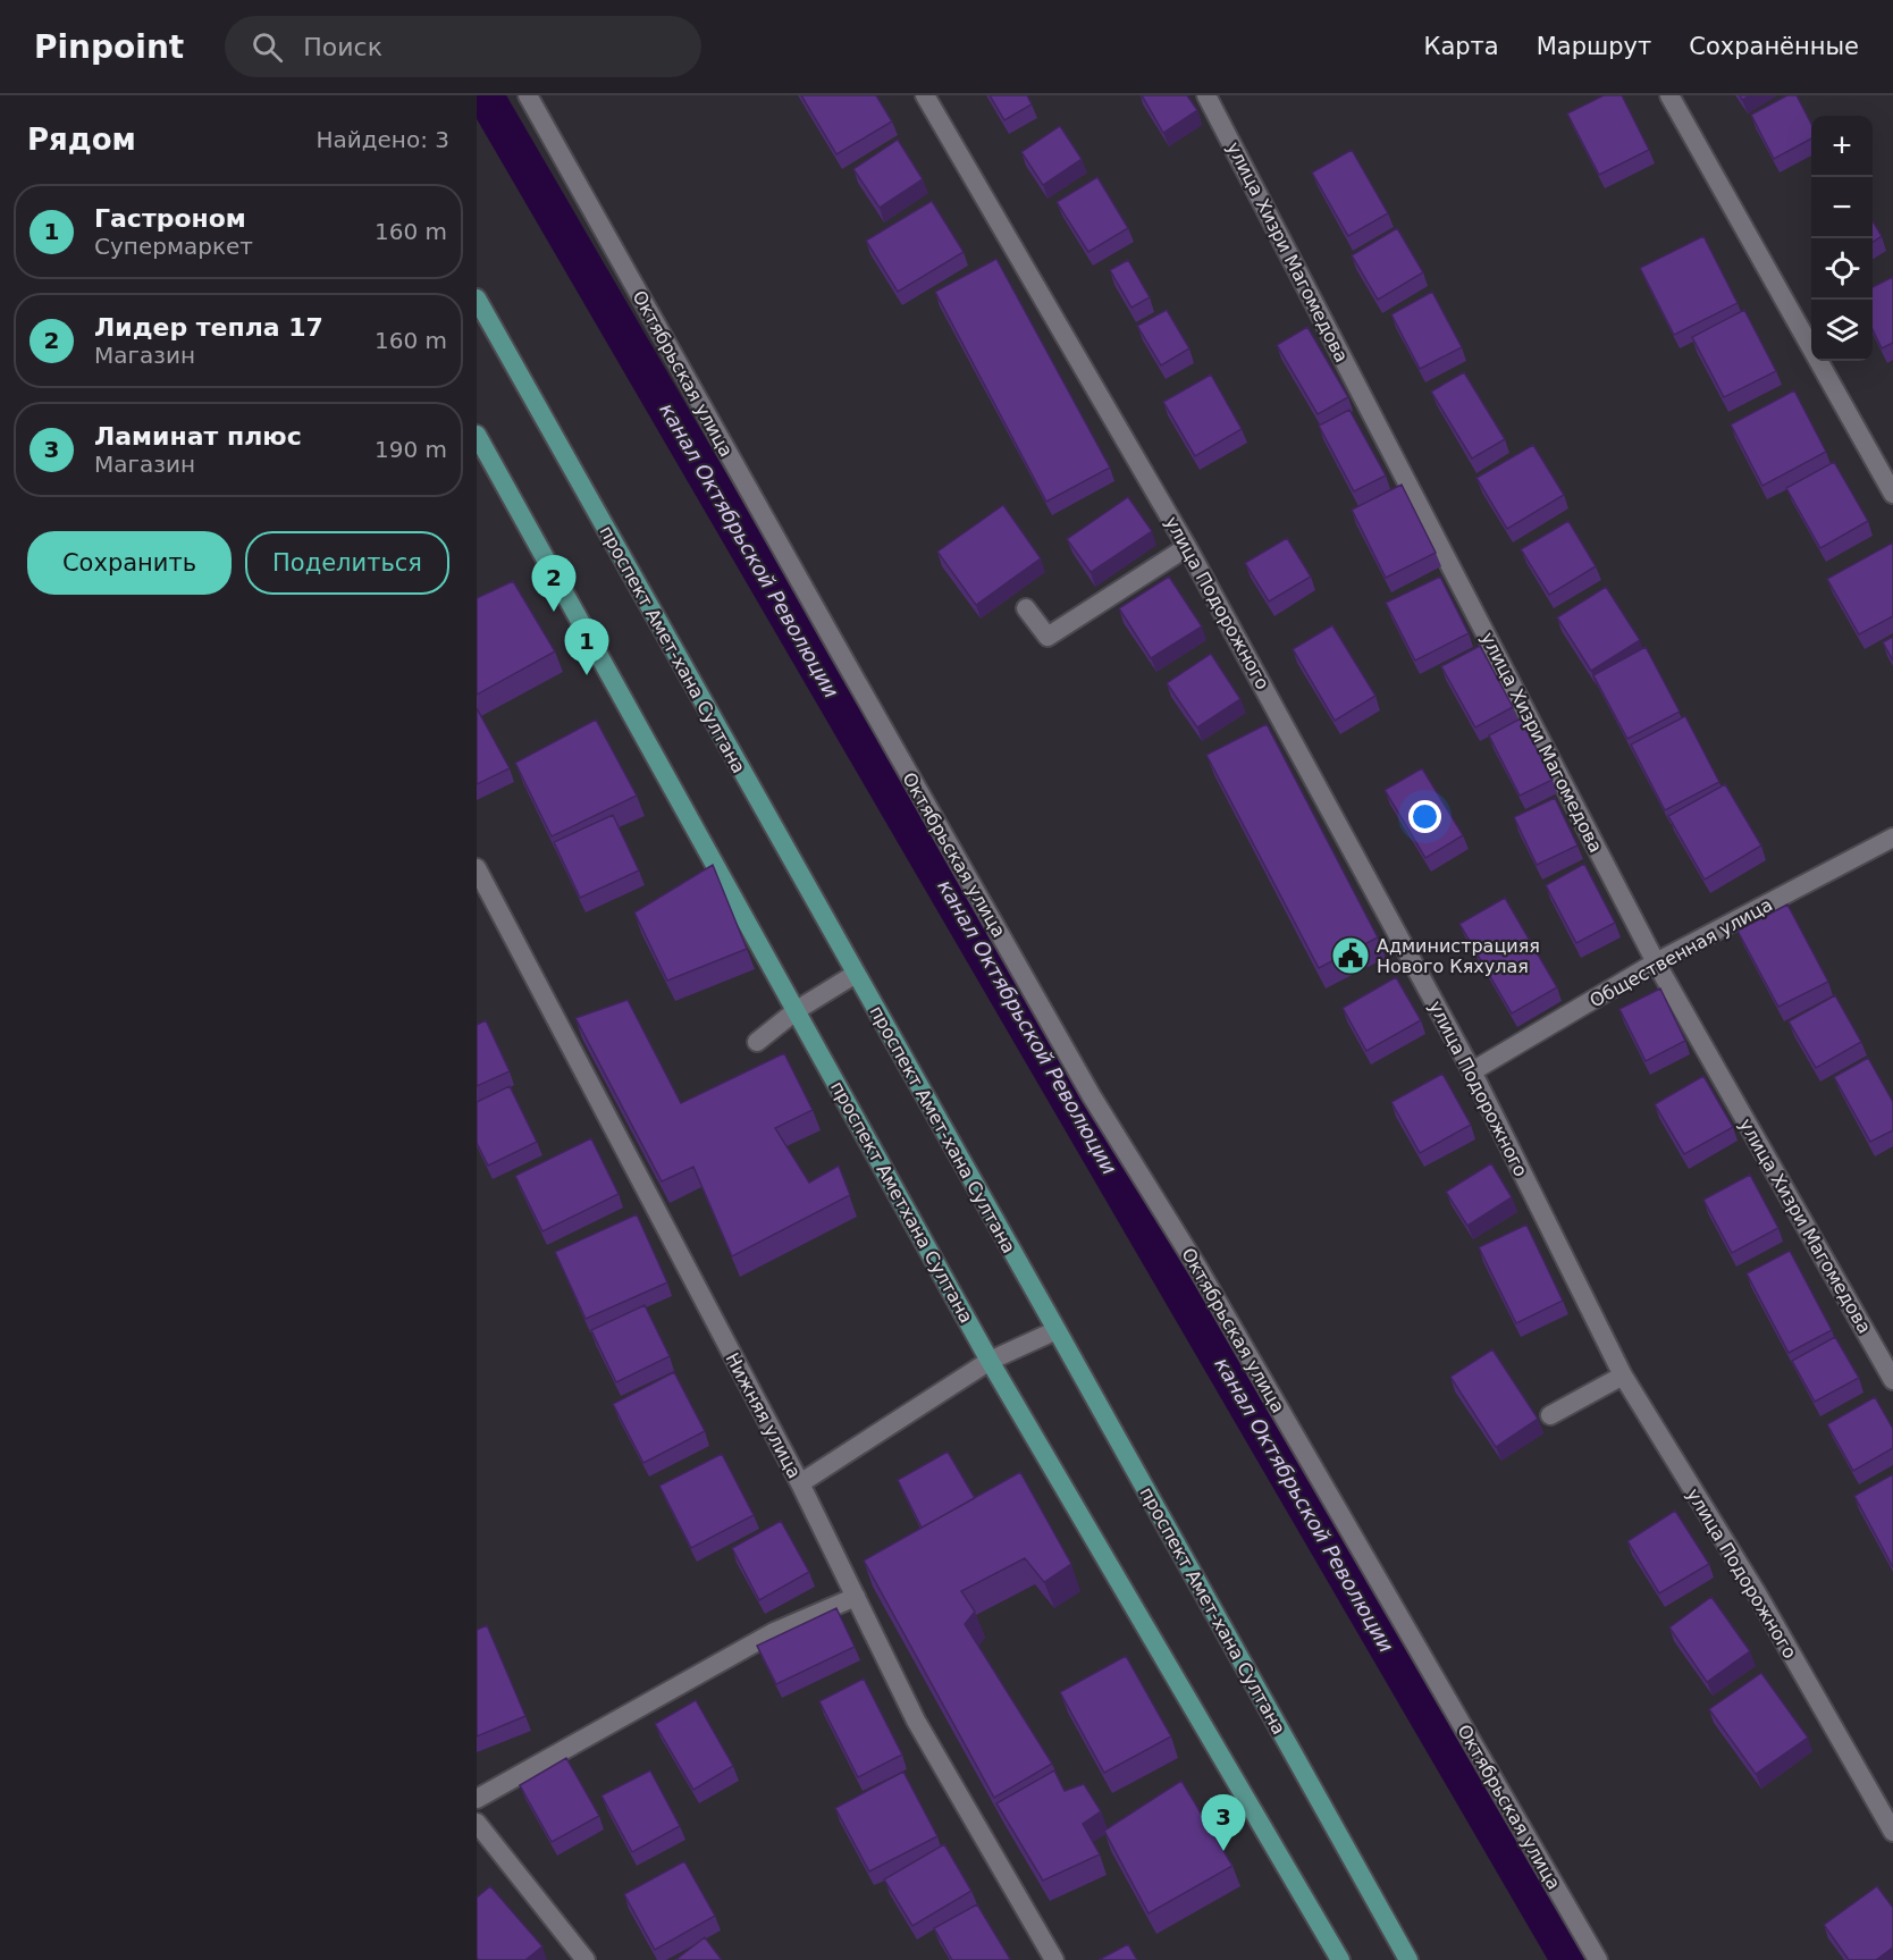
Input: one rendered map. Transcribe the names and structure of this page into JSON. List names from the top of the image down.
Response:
{
  "streets": {
    "main road": ["проспект Амет-хана Султана", "проспект Аметхана Султана"],
    "street": [
      "улица Хизри Магомедова",
      "Октябрьская улица",
      "улица Подорожного",
      "Общественная улица",
      "Нижняя улица"
    ]
  },
  "crossings": [
    ["улица Хизри Магомедова", "Общественная улица"],
    ["улица Подорожного", "Общественная улица"]
  ],
  "water": ["канал Октябрьской Революции"],
  "places": {
    "public building": ["Администрацияя Нового Кяхулая"]
  },
  "page": {
    "header": "Pinpoint",
    "search": "Поиск",
    "nav": ["Карта", "Маршрут", "Сохранённые"],
    "heading": ["Рядом", "Найдено: 3"],
    "map_buttons": ["+", "−"],
    "list": [
      {
        "mark": "1",
        "name": "Гастроном",
        "note": "Супермаркет",
        "value": "160 m"
      },
      {
        "mark": "2",
        "name": "Лидер тепла 17",
        "note": "Магазин",
        "value": "160 m"
      },
      {
        "mark": "3",
        "name": "Ламинат плюс",
        "note": "Магазин",
        "value": "190 m"
      }
    ],
    "buttons": ["Сохранить", "Поделиться"],
    "pins": ["2", "1", "3"]
  }
}
